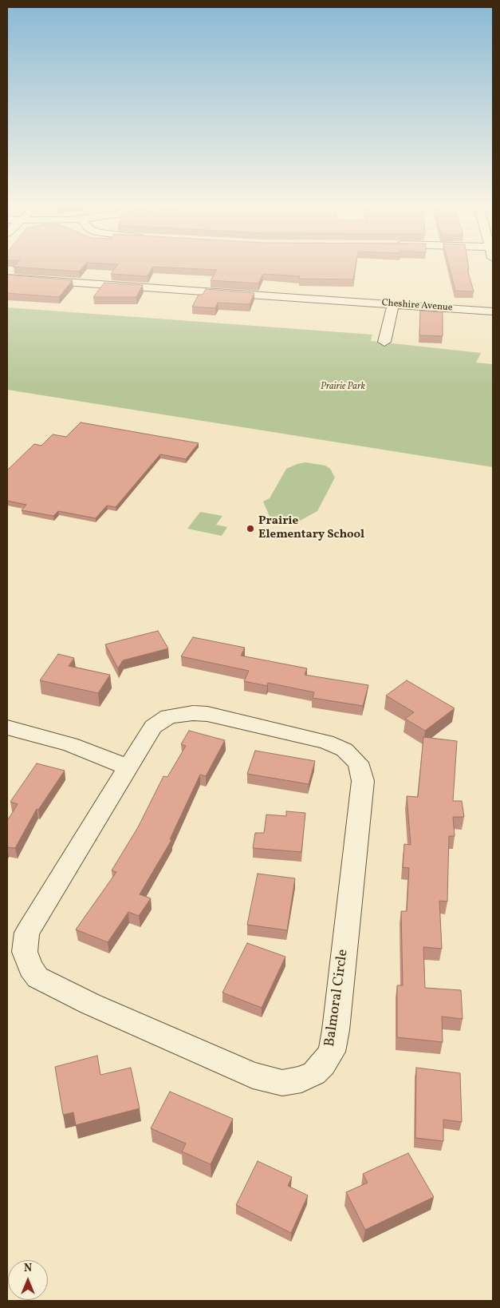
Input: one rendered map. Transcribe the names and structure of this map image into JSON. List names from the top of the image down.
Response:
{
  "streets": {
    "street": ["Cheshire Avenue", "Balmoral Circle"]
  },
  "parks": ["Prairie Park"],
  "places": ["Prairie Elementary School"],
  "north": "top"
}
